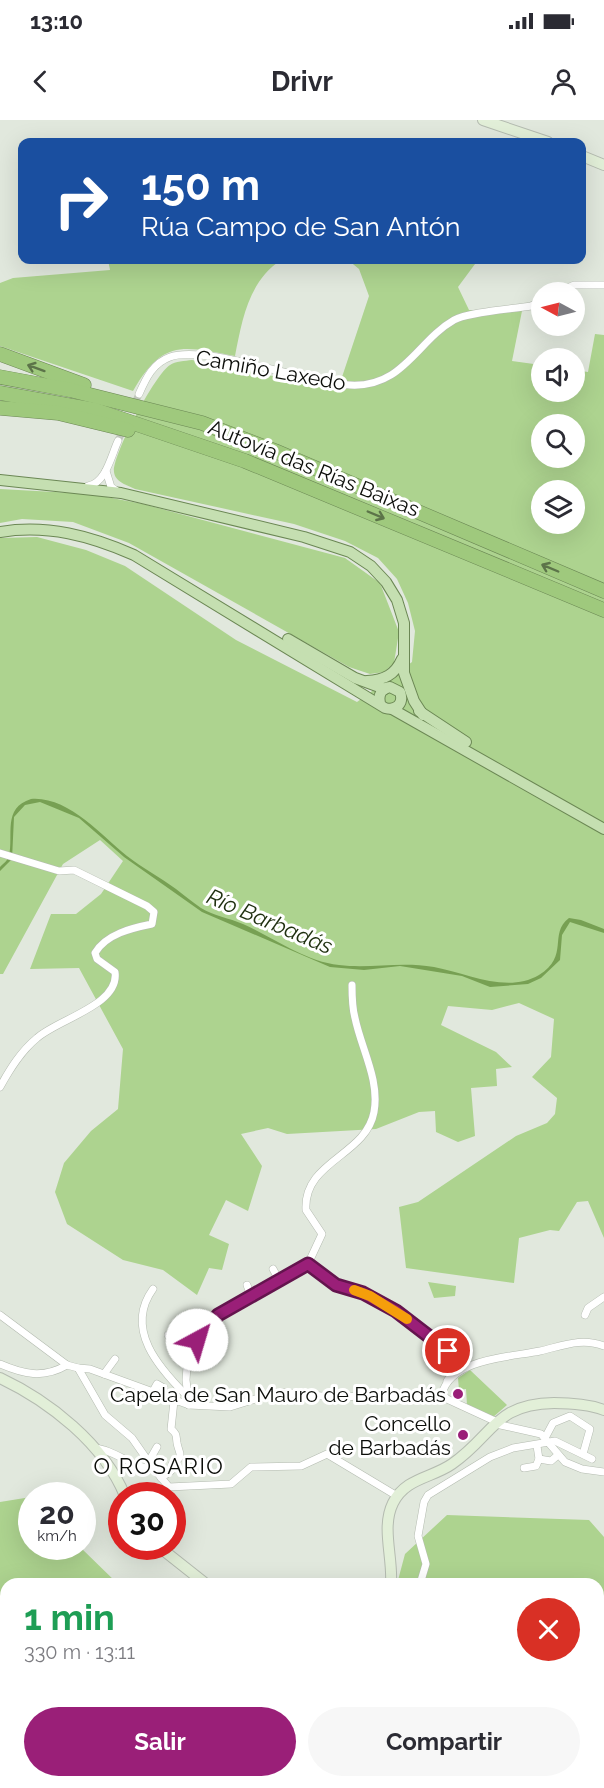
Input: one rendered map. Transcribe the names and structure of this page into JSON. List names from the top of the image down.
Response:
{
  "streets": {
    "highway": ["Autovía das Rías Baixas"],
    "street": ["Camiño Laxedo"]
  },
  "districts": ["O ROSARIO"],
  "water": ["Río Barbadás"],
  "places": ["Capela de San Mauro de Barbadás", "Concello de Barbadás"],
  "north": "left",
  "page": {
    "status": "13:10",
    "header": "Drivr",
    "turn": ["150 m", "Rúa Campo de San Antón"],
    "speed": "20 km/h",
    "limit": "30",
    "heading": ["1 min", "330 m · 13:11"],
    "buttons": ["Salir", "Compartir"]
  }
}
